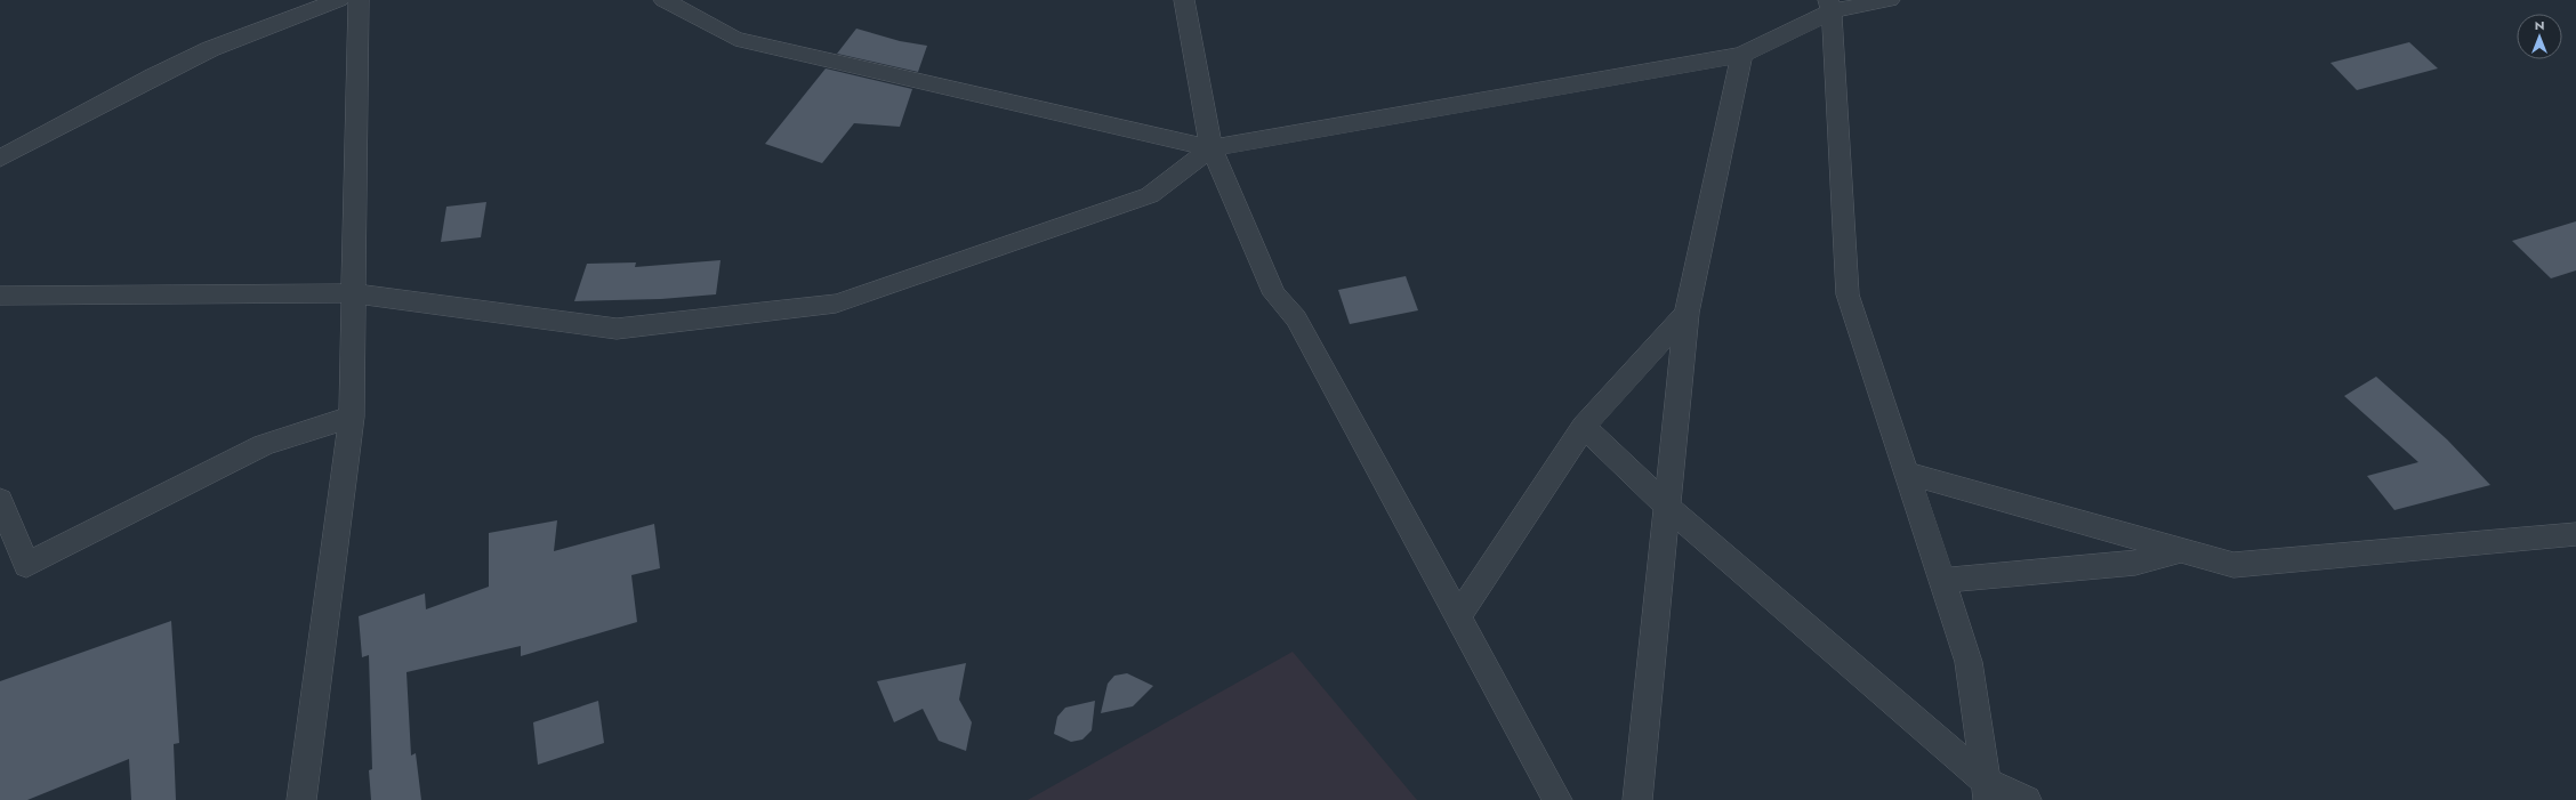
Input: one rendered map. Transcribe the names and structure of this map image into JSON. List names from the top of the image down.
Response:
{
  "north": "top"
}
